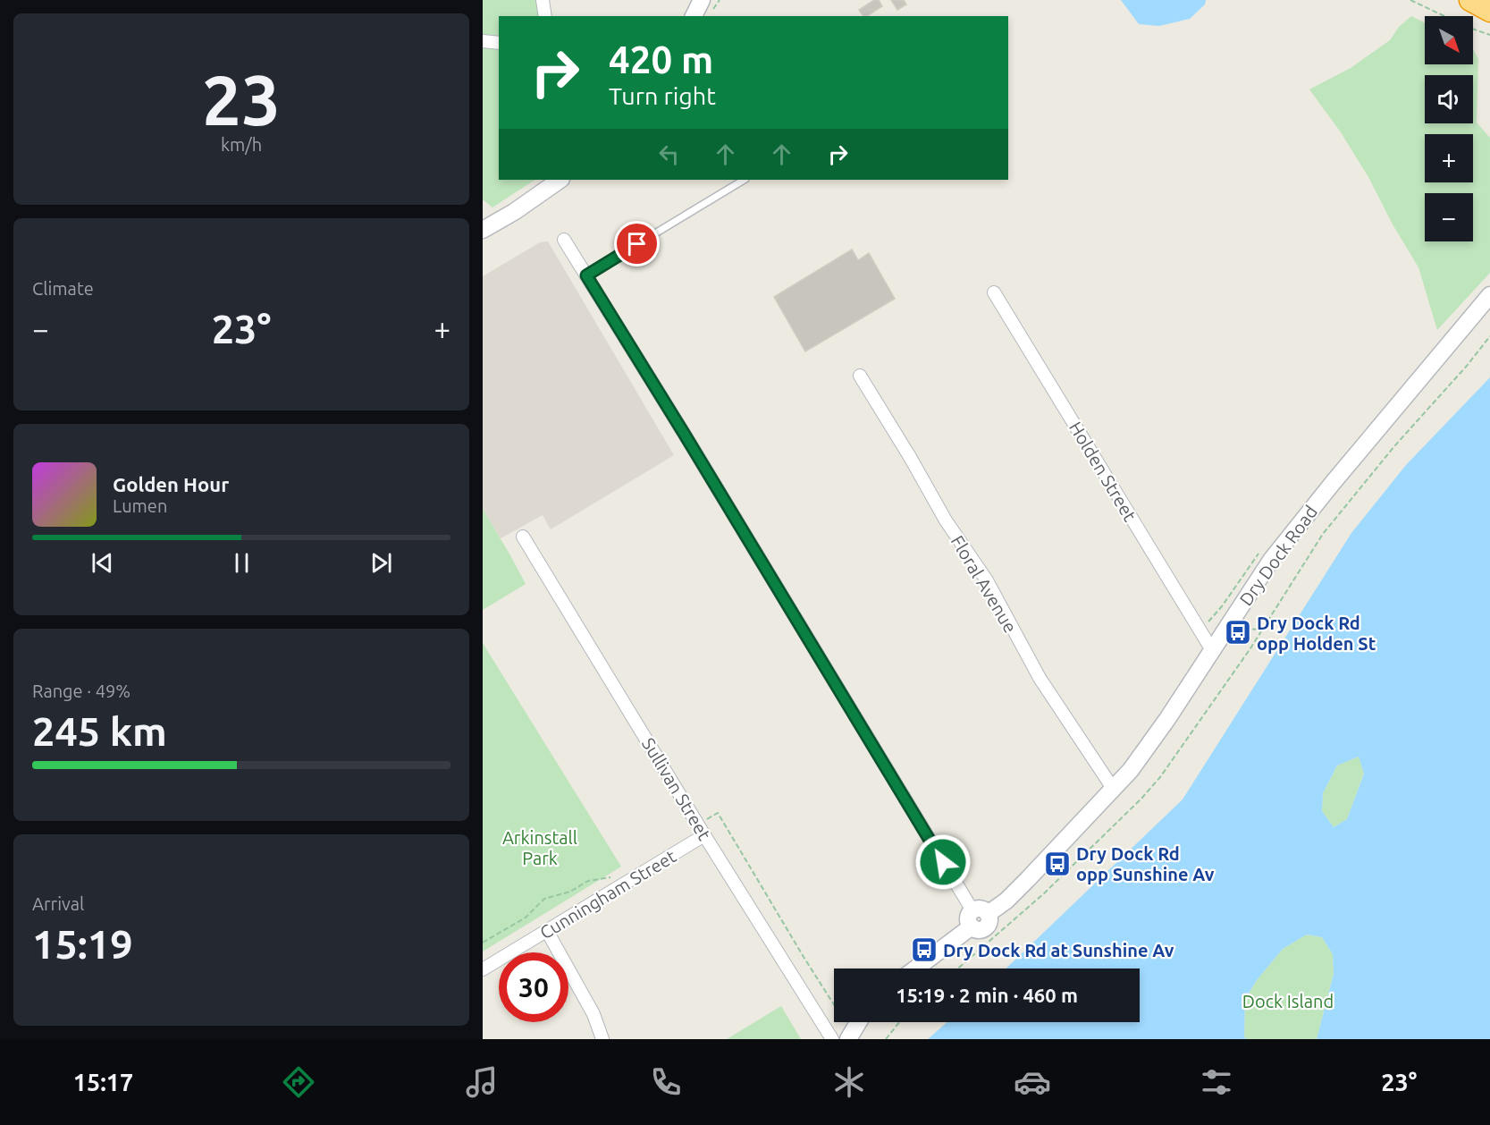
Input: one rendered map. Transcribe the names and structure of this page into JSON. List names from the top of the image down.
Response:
{
  "streets": {
    "street": [
      "Holden Street",
      "Dry Dock Road",
      "Floral Avenue",
      "Sullivan Street",
      "Cunningham Street"
    ]
  },
  "crossings": [
    ["Holden Street", "Dry Dock Road"],
    ["Dry Dock Road", "Floral Avenue"],
    ["Sullivan Street", "Cunningham Street"]
  ],
  "parks": ["Arkinstall Park", "Dock Island"],
  "places": {
    "bus stop": ["Dry Dock Rd opp Holden St", "Dry Dock Rd opp Sunshine Av", "Dry Dock Rd at Sunshine Av"]
  },
  "north": "bottom right",
  "page": {
    "tile": [
      ["23", "km/h"],
      "Climate",
      ["Range · 49%", "245 km"],
      ["Arrival", "15:19"]
    ],
    "map_buttons": ["+", "−"],
    "turn": ["420 m", "Turn right"],
    "heat": ["−", "23°", "+"],
    "song": ["Golden Hour", "Lumen"],
    "limit": "30",
    "trip": "15:19 · 2 min · 460 m",
    "tabs": ["15:17", "23°"]
  }
}
